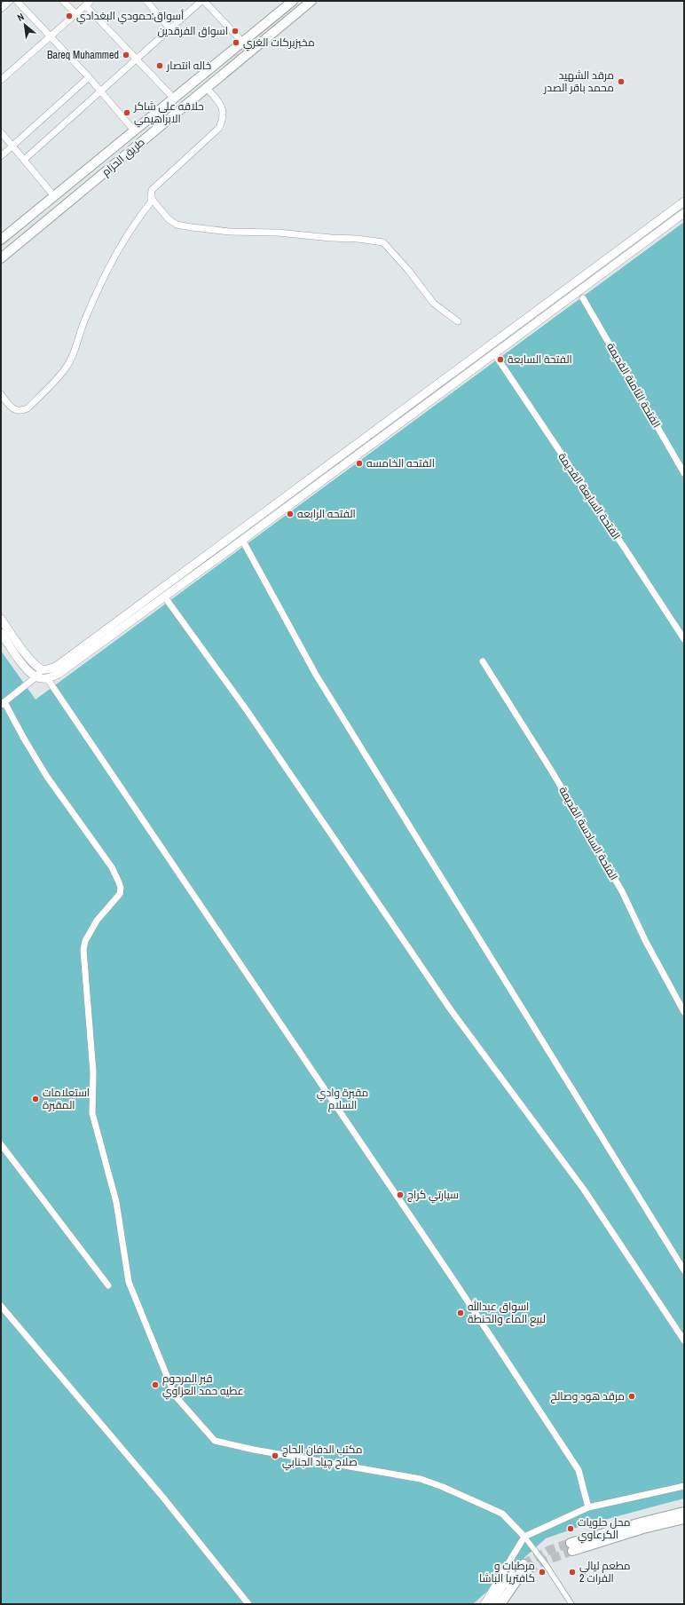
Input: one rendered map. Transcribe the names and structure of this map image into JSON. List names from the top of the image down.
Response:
{
  "streets": {
    "main road": ["طريق الحزام"],
    "street": ["الفتحة الثامنة القديمة", "الفتحة السابعة القديمة", "الفتحة السادسة القديمة"]
  },
  "parks": ["مقبرة وادي السلام"],
  "places": [
    "أسواق:حمودي البغدادي",
    "اسواق الفرقدين",
    "مخبزبركات الغري",
    "Bareq Muhammed",
    "خاله انتصار",
    "مرقد الشهيد محمد باقر الصدر",
    "حلاقه علي شاكر الابراهيمي",
    "الفتحة السابعة",
    "الفتحه الخامسه",
    "الفتحه الرابعه",
    "استعلامات المقبرة",
    "سيارتي كراج",
    "اسواق عبدالله لبيع الماء والحنطة",
    "قبر المرحوم عطيه حمد العزاوي",
    "مرقد هود وصالح",
    "مكتب الدفان الحاج صلاح چياد الجنابي",
    "محل حلويات الكرعاوي",
    "مرطبات و كافتريا الباشا",
    "مطعم ليالي الفرات 2"
  ],
  "north": "top left"
}
